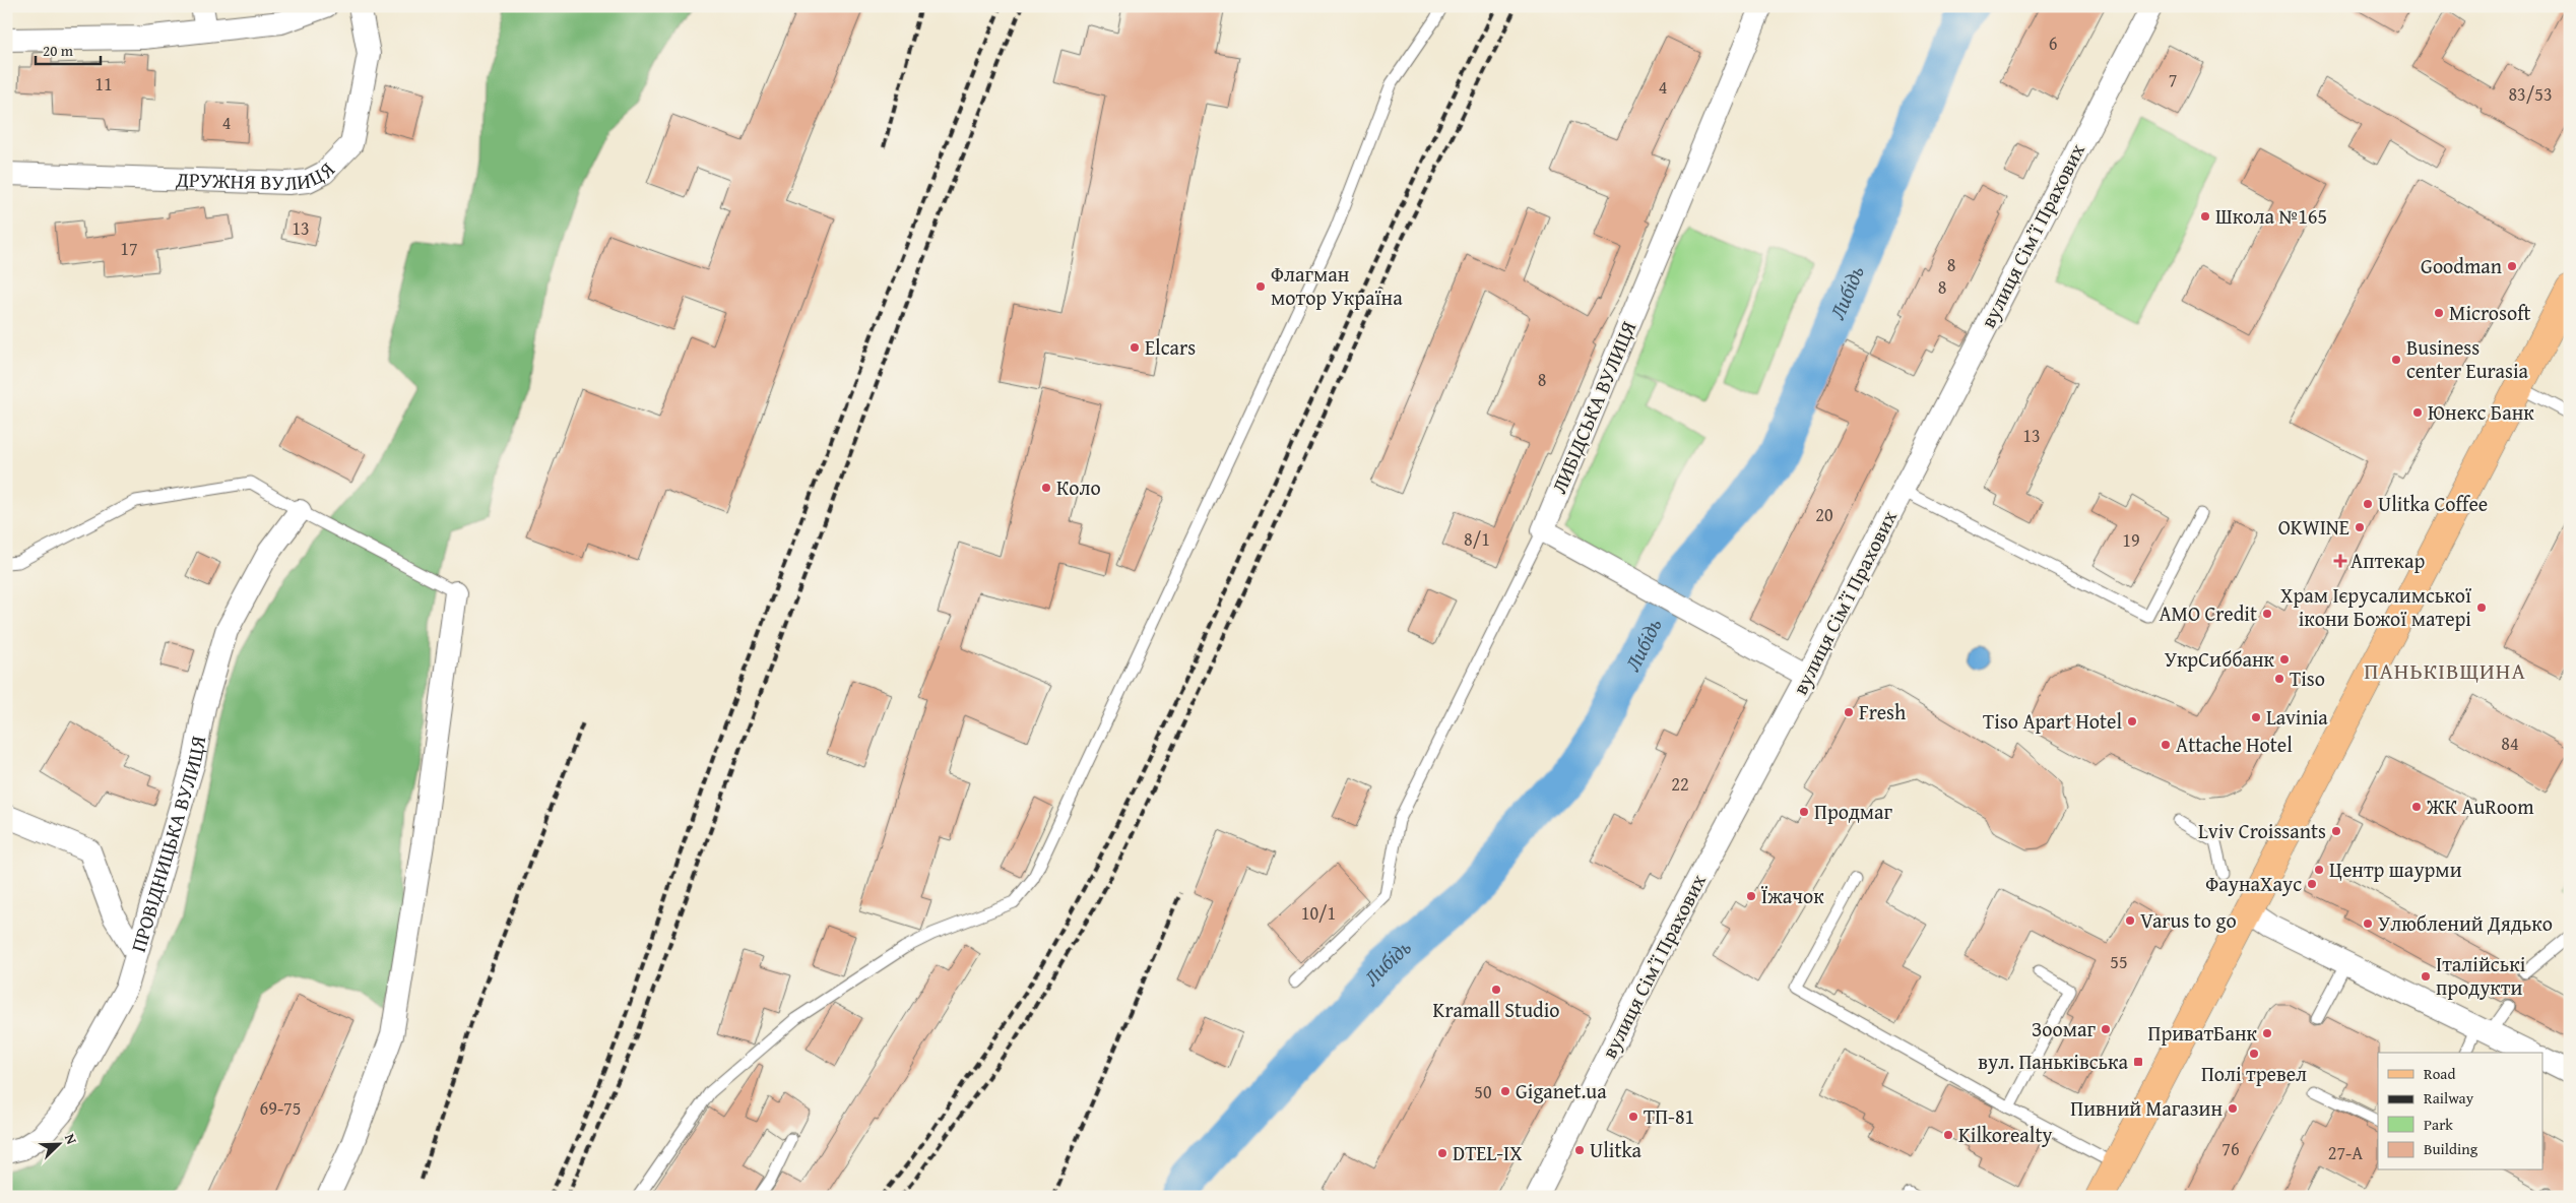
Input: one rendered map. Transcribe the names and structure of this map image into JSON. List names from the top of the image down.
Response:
{
  "streets": {
    "street": [
      "ДРУЖНЯ ВУЛИЦЯ",
      "вулиця Сімʼї Прахових",
      "ЛИБІДСЬКА ВУЛИЦЯ",
      "ПРОВІДНИЦЬКА ВУЛИЦЯ"
    ]
  },
  "districts": ["ПАНЬКІВЩИНА"],
  "water": ["Либідь"],
  "places": {
    "other": [
      "Школа №165",
      "Goodman",
      "Флагман мотор Україна",
      "Microsoft",
      "Elcars",
      "Business center Eurasia",
      "Юнекс Банк",
      "Коло",
      "Ulitka Coffee",
      "OKWINE",
      "Храм Ієрусалимської ікони Божої матері",
      "AMO Credit",
      "УкрСиббанк",
      "Tiso",
      "Fresh",
      "Lavinia",
      "Tiso Apart Hotel",
      "Attache Hotel",
      "ЖК AuRoom",
      "Продмаг",
      "Lviv Croissants",
      "Центр шаурми",
      "ФаунаХаус",
      "Їжачок",
      "Varus to go",
      "Улюблений Дядько",
      "Італійські продукти",
      "Kramall Studio",
      "Зоомаг",
      "ПриватБанк",
      "Полі тревел",
      "Giganet.ua",
      "Пивний Магазин",
      "ТП-81",
      "Kilkorealty",
      "Ulitka",
      "DTEL-IX"
    ],
    "health": ["Аптекар"],
    "transit": ["вул. Паньківська"]
  },
  "house_numbers": [
    "6",
    "7",
    "11",
    "4",
    "83/53",
    "4",
    "13",
    "17",
    "8",
    "8",
    "8",
    "13",
    "20",
    "8/1",
    "19",
    "84",
    "22",
    "10/1",
    "55",
    "50",
    "69-75",
    "76",
    "27-А"
  ],
  "legend": [
    "Road",
    "Railway",
    "Park",
    "Building"
  ],
  "scale_bar": "20 m",
  "north": "top right"
}
